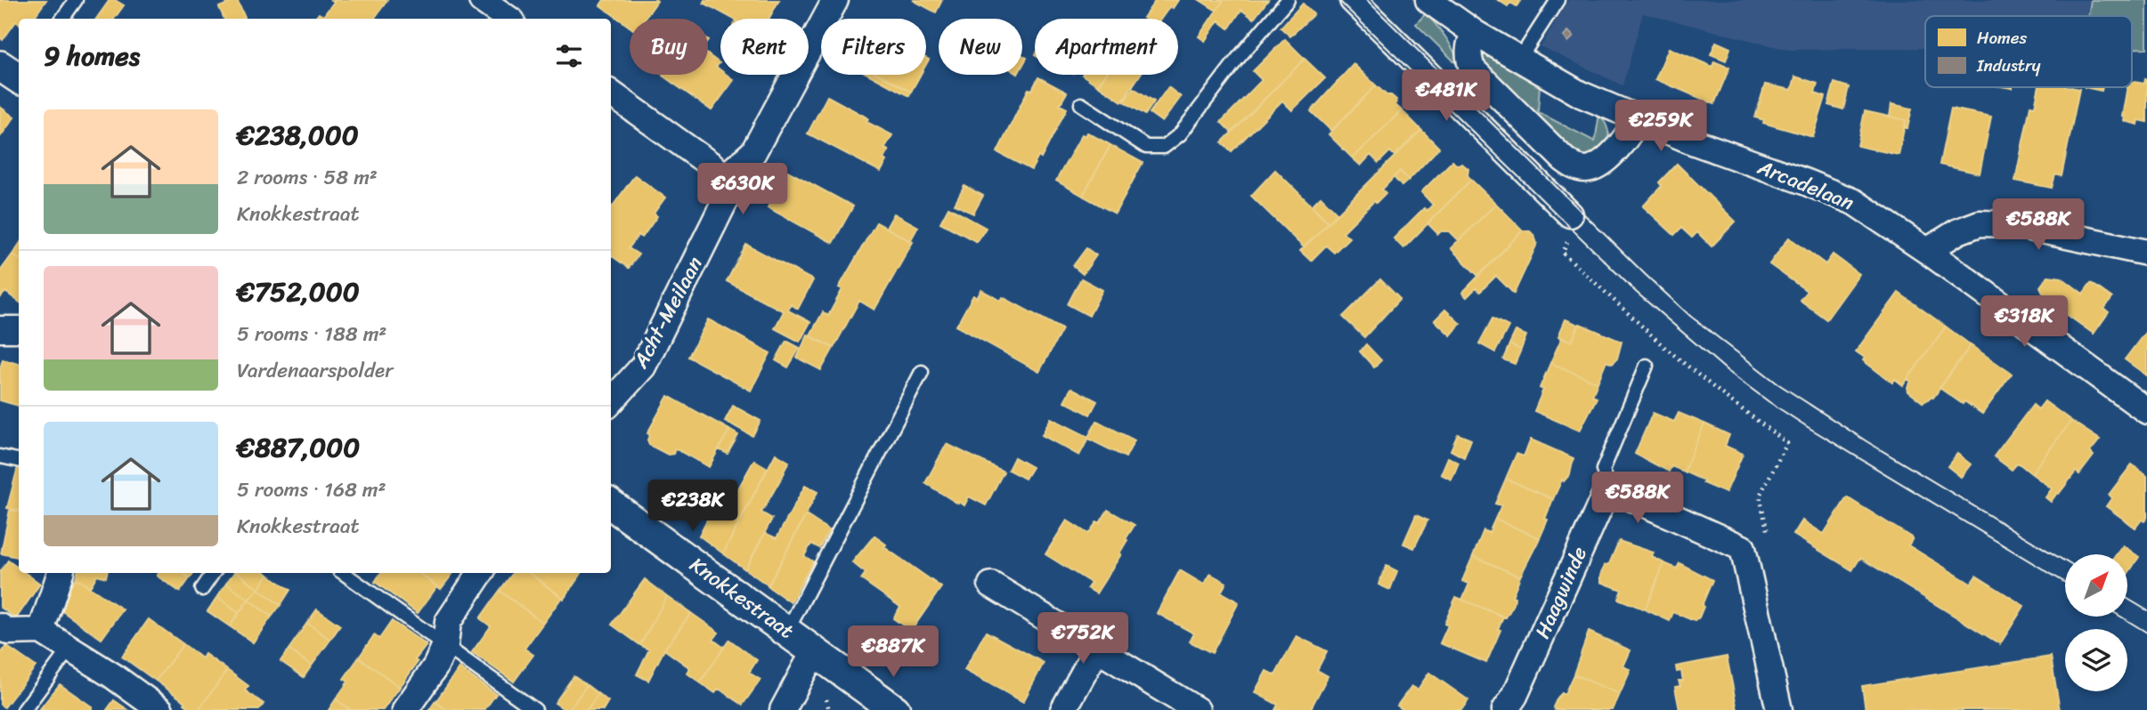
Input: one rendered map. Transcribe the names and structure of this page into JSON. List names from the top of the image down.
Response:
{
  "streets": {
    "street": [
      "Arcadelaan",
      "Acht-Meilaan",
      "Haagwinde",
      "Knokkestraat"
    ]
  },
  "legend": ["Homes", "Industry"],
  "north": "top right",
  "page": {
    "chip": [
      "Buy",
      "Rent",
      "Filters",
      "New",
      "Apartment"
    ],
    "heading": "9 homes",
    "price": [
      "€481K",
      "€259K",
      "€630K",
      "€588K",
      "€318K",
      "€588K",
      "€238K",
      "€752K",
      "€887K"
    ],
    "list": [
      {
        "name": "€238,000",
        "note": "2 rooms · 58 m² · Knokkestraat"
      },
      {
        "name": "€752,000",
        "note": "5 rooms · 188 m² · Vardenaarspolder"
      },
      {
        "name": "€887,000",
        "note": "5 rooms · 168 m² · Knokkestraat"
      }
    ]
  }
}
